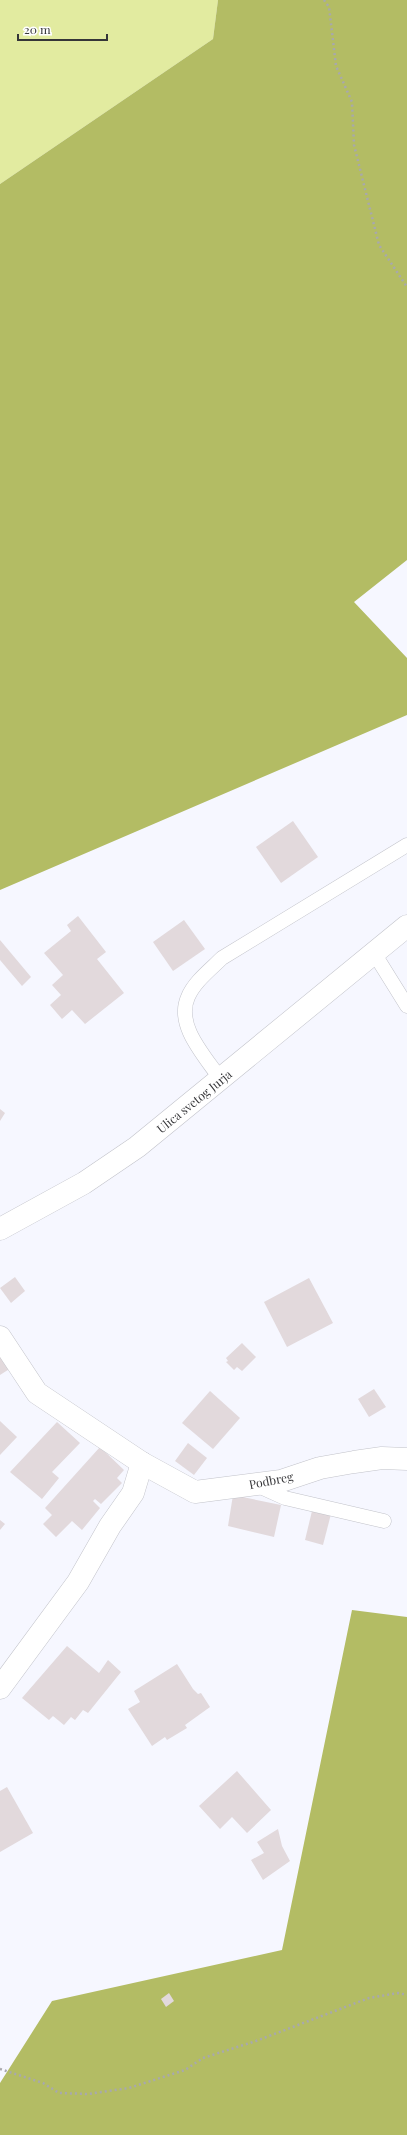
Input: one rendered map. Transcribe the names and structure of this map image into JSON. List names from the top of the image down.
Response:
{
  "streets": {
    "street": ["Ulica svetog Jurja", "Podbreg"]
  },
  "scale_bar": "20 m"
}
